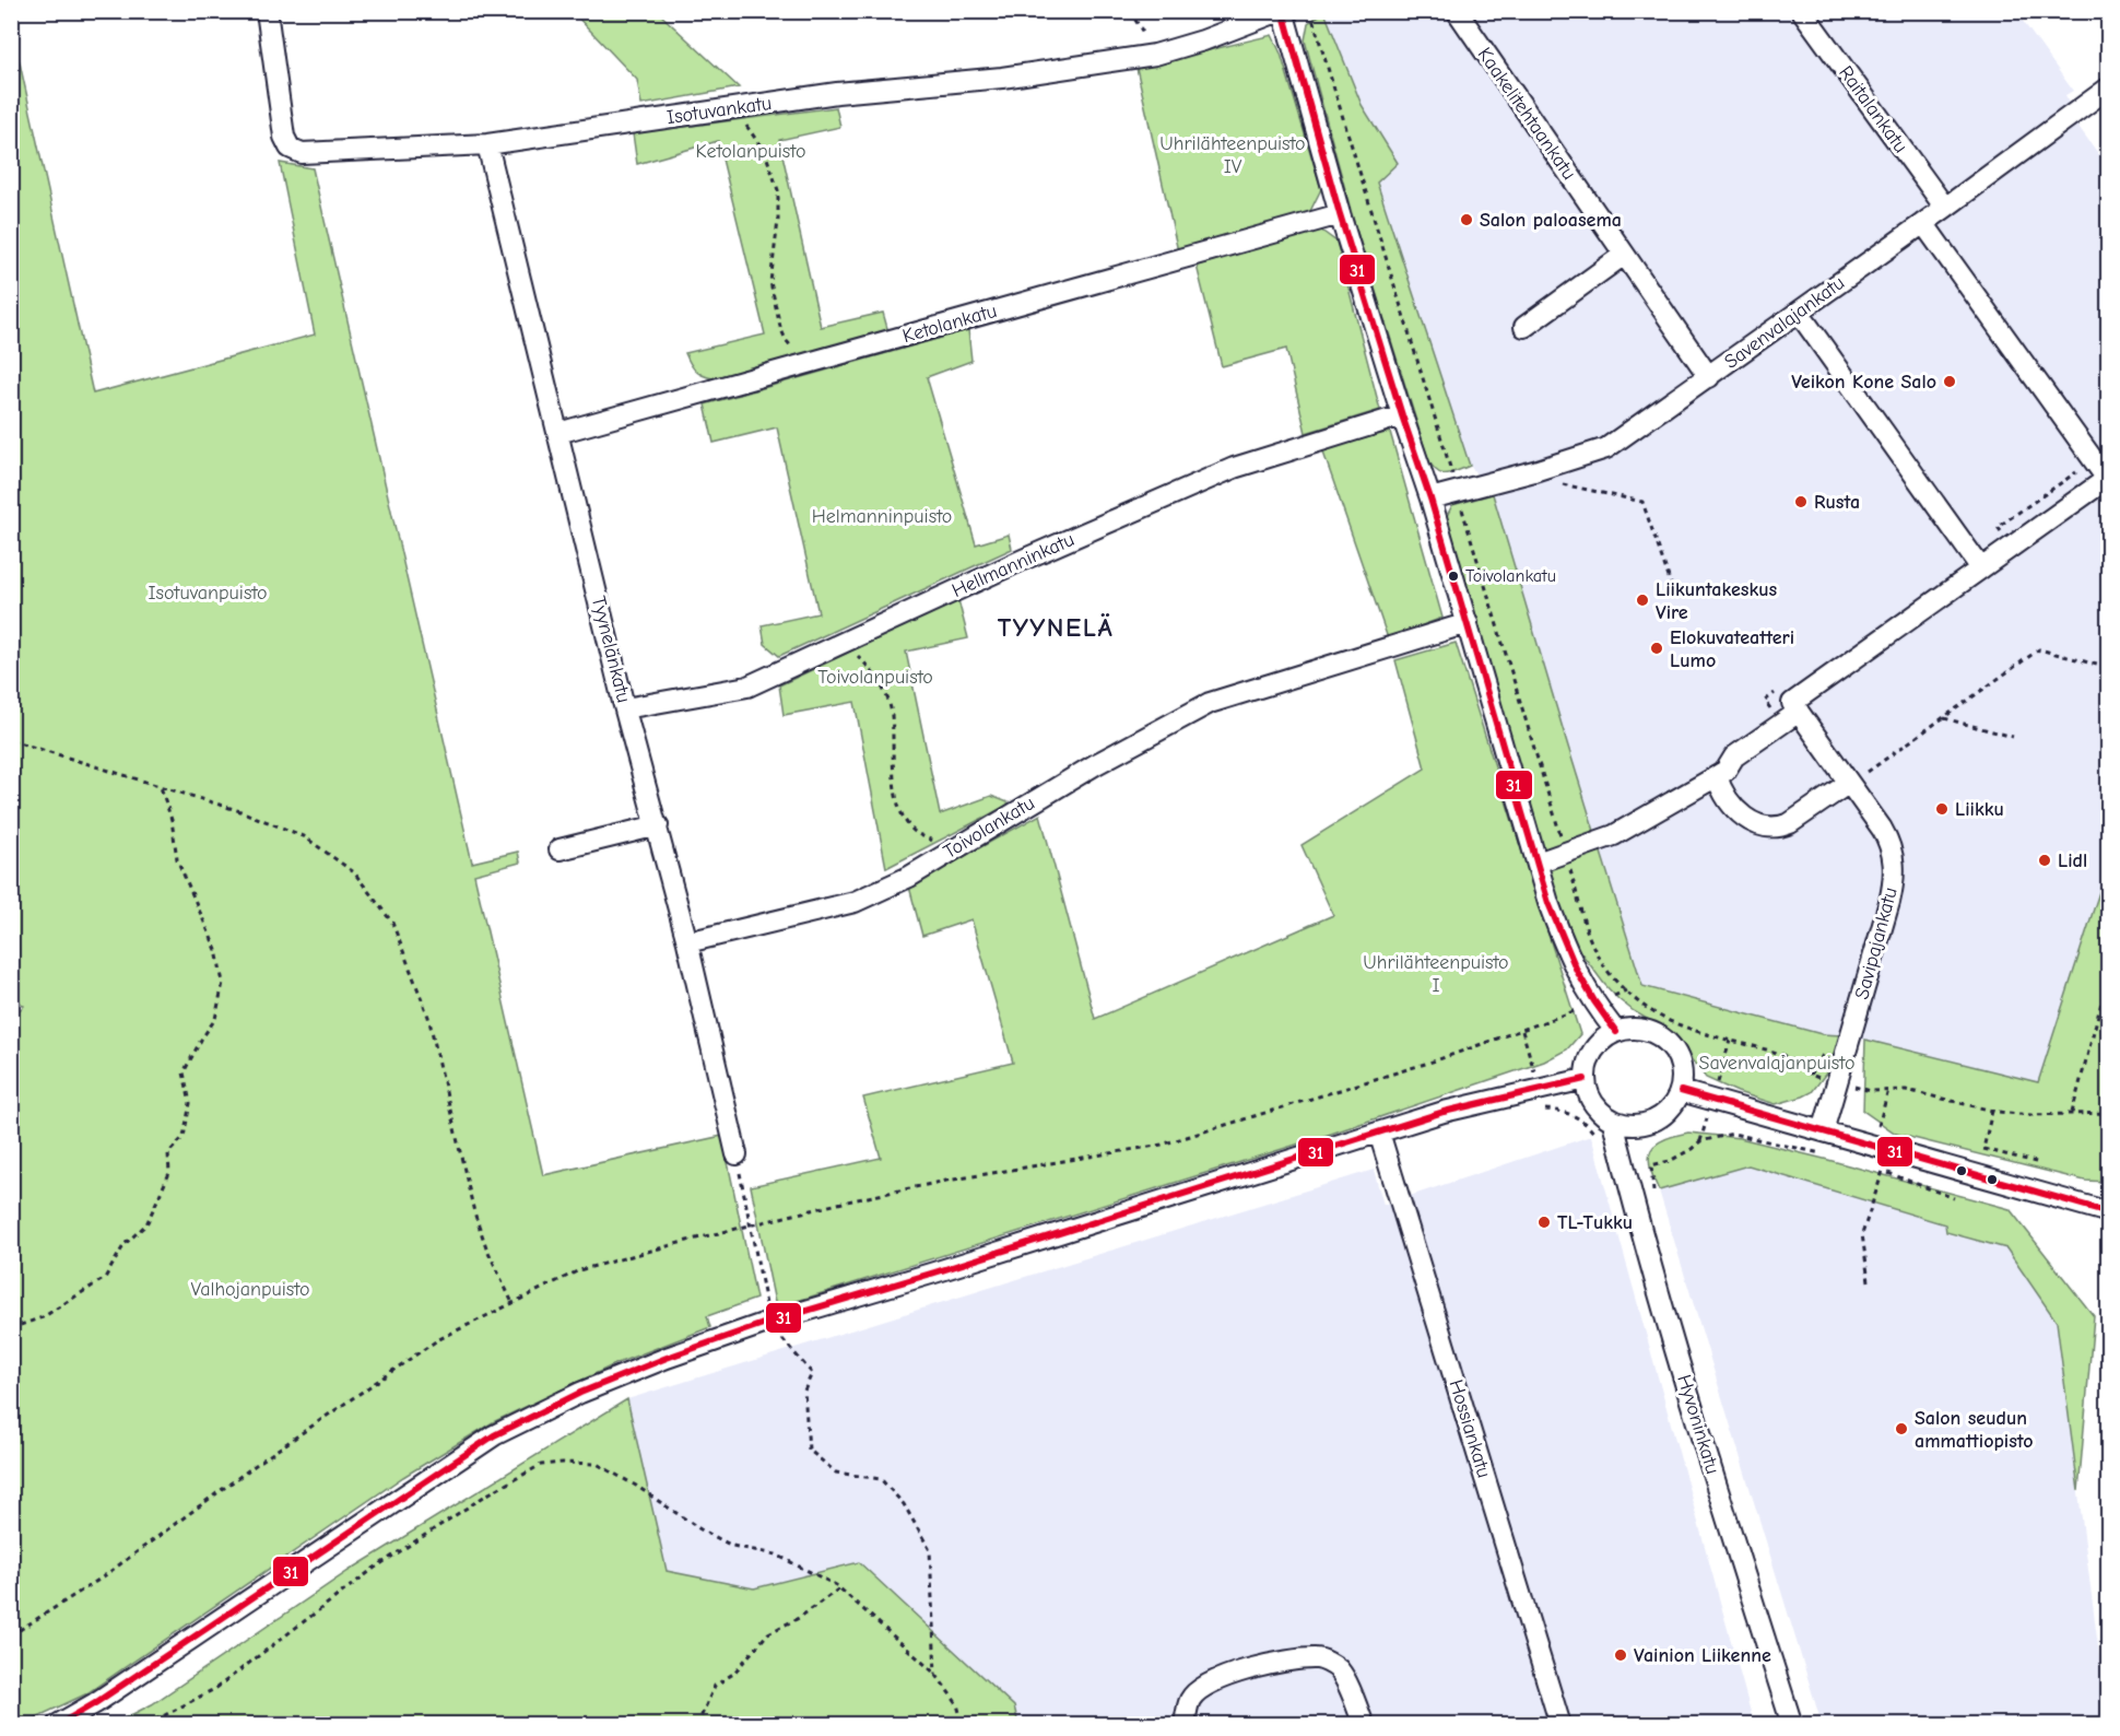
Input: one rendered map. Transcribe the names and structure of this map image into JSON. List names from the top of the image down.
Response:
{
  "streets": {
    "street": [
      "Raitalankatu",
      "Isotuvankatu",
      "Kaakelitehtaankatu",
      "Savenvalajankatu",
      "Ketolankatu",
      "Hellmanninkatu",
      "Tyynelänkatu",
      "Toivolankatu",
      "Savipajankatu",
      "Hyvoninkatu",
      "Hossiankatu"
    ]
  },
  "crossings": [
    ["Raitalankatu", "Savenvalajankatu"],
    ["Isotuvankatu", "Tyynelänkatu"],
    ["Kaakelitehtaankatu", "Savenvalajankatu"],
    ["Ketolankatu", "Tyynelänkatu"],
    ["Hellmanninkatu", "Tyynelänkatu"],
    ["Tyynelänkatu", "Toivolankatu"]
  ],
  "districts": ["TYYNELÄ"],
  "parks": [
    "Uhrilähteenpuisto IV",
    "Ketolanpuisto",
    "Helmanninpuisto",
    "Isotuvanpuisto",
    "Toivolanpuisto",
    "Uhrilähteenpuisto I",
    "Savenvalajanpuisto",
    "Valhojanpuisto"
  ],
  "places": [
    "Salon paloasema",
    "Veikon Kone Salo",
    "Rusta",
    "Toivolankatu",
    "Liikuntakeskus Vire",
    "Elokuvateatteri Lumo",
    "Liikku",
    "Lidl",
    "TL-Tukku",
    "Salon seudun ammattiopisto",
    "Vainion Liikenne"
  ],
  "lines": ["transit line 31"]
}
